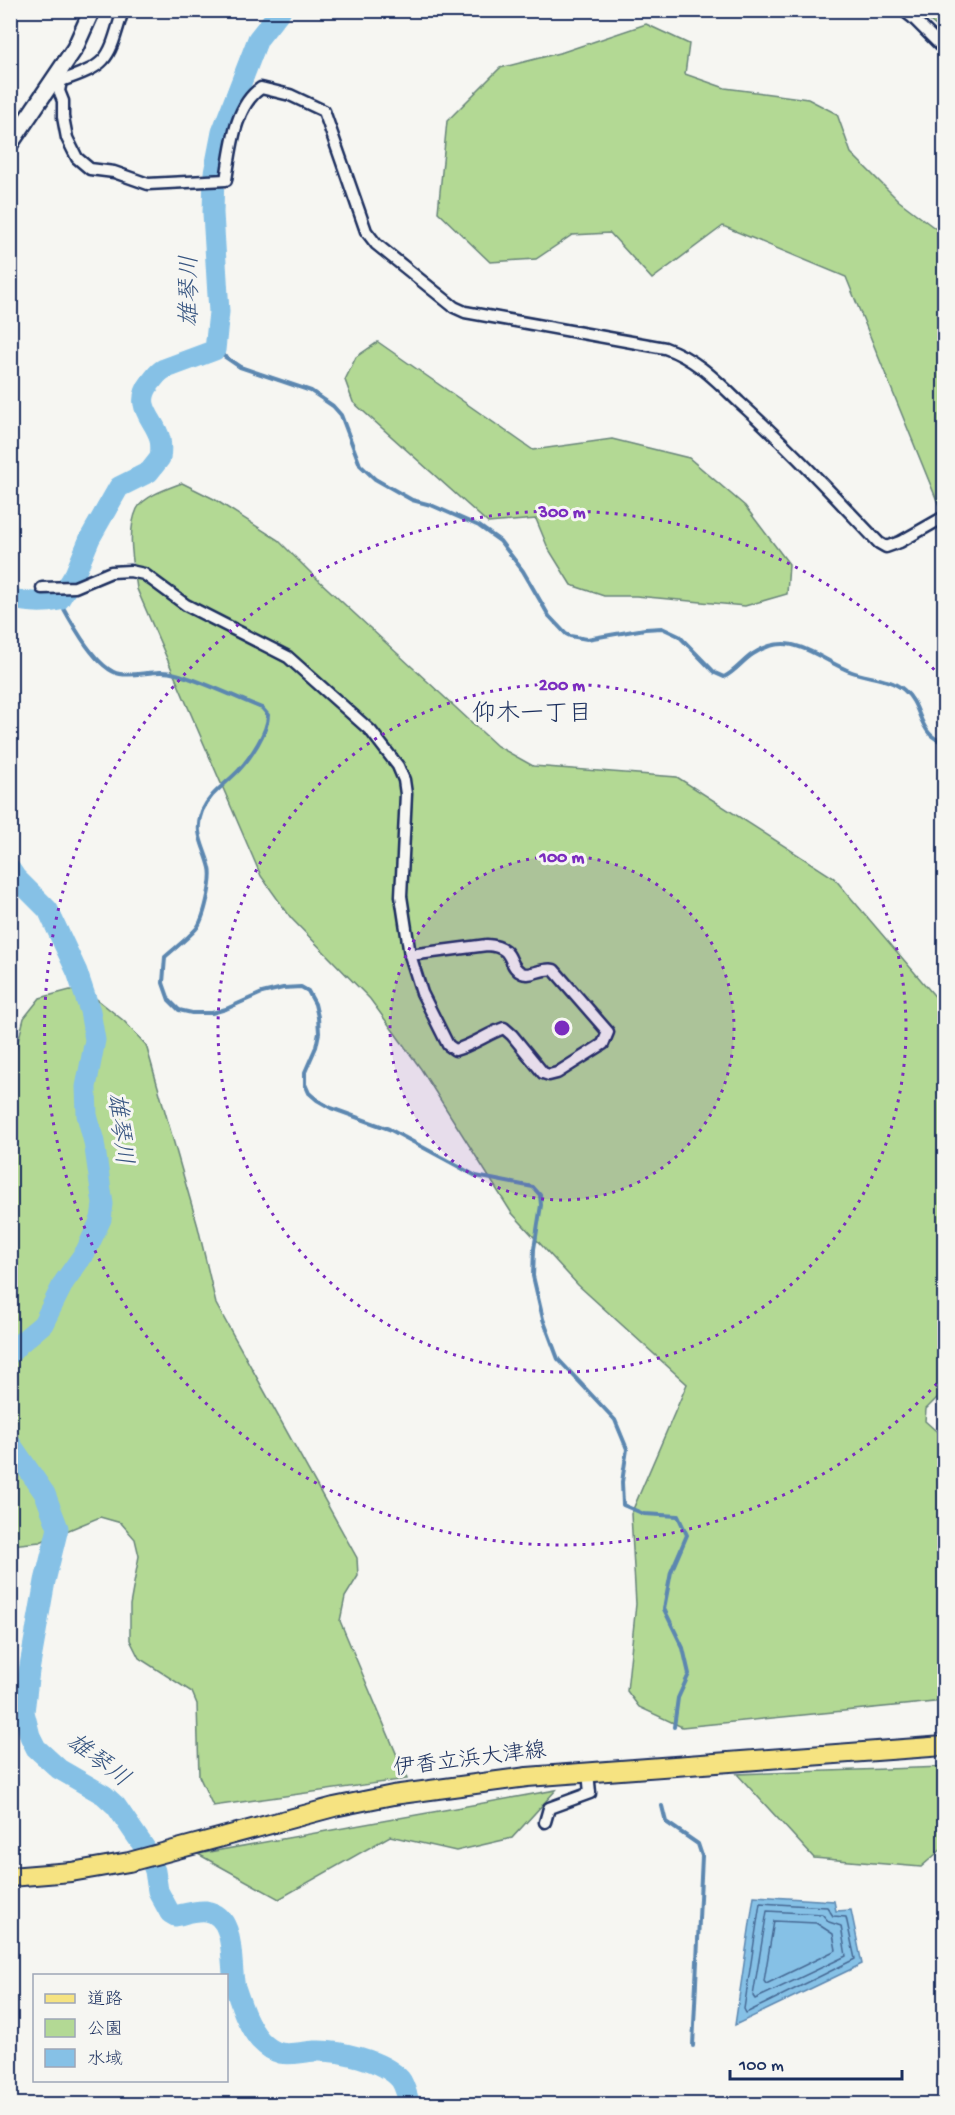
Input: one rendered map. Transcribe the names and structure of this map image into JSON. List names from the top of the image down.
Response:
{
  "streets": {
    "main road": ["伊香立浜大津線"]
  },
  "districts": ["仰木一丁目"],
  "water": ["雄琴川"],
  "legend": ["道路", "公園", "水域"],
  "scale_bar": "100 m",
  "rings": ["300 m", "200 m", "100 m"]
}
